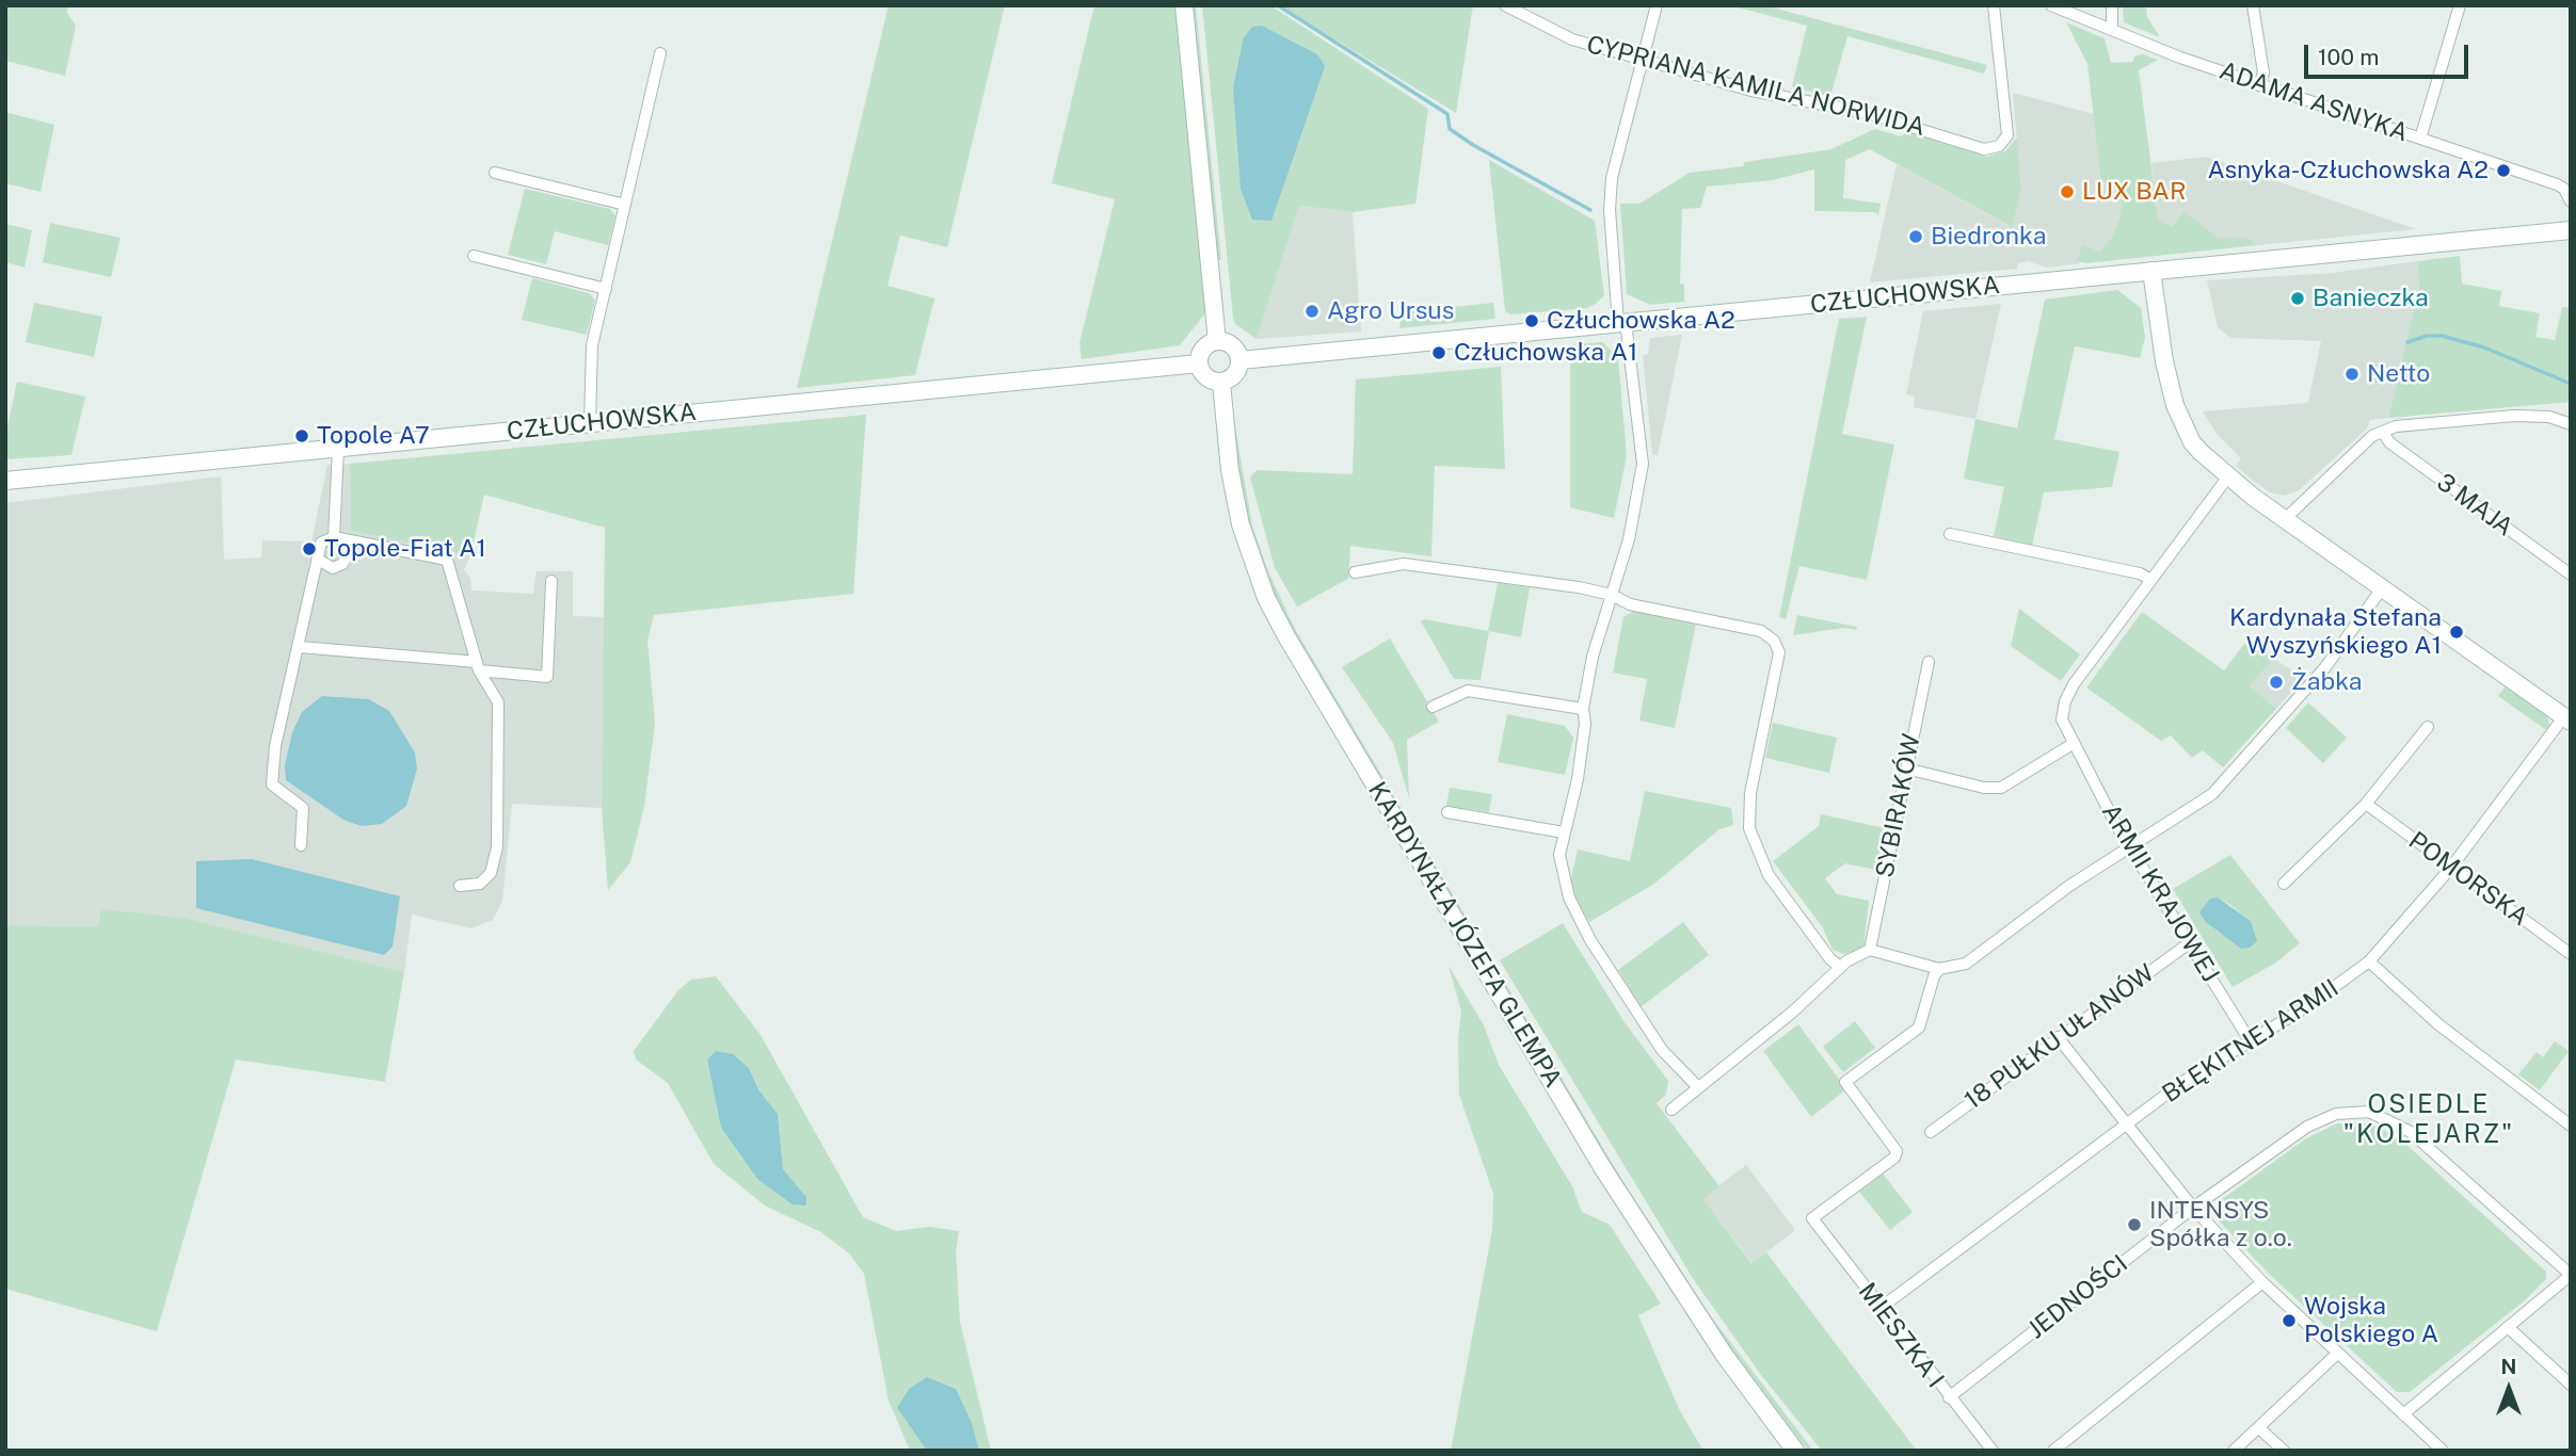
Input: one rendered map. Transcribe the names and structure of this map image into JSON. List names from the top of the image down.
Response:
{
  "streets": {
    "main road": ["CZŁUCHOWSKA", "KARDYNAŁA JÓZEFA GLEMPA"],
    "street": [
      "CYPRIANA KAMILA NORWIDA",
      "ADAMA ASNYKA",
      "3 MAJA",
      "SYBIRAKÓW",
      "POMORSKA",
      "ARMII KRAJOWEJ",
      "18 PUŁKU UŁANÓW",
      "BŁĘKITNEJ ARMII",
      "JEDNOŚCI",
      "MIESZKA I"
    ]
  },
  "crossings": [
    ["CZŁUCHOWSKA", "KARDYNAŁA JÓZEFA GLEMPA"],
    ["POMORSKA", "BŁĘKITNEJ ARMII"],
    ["ARMII KRAJOWEJ", "18 PUŁKU UŁANÓW"],
    ["ARMII KRAJOWEJ", "BŁĘKITNEJ ARMII"],
    ["BŁĘKITNEJ ARMII", "MIESZKA I"],
    ["JEDNOŚCI", "MIESZKA I"]
  ],
  "districts": ["OSIEDLE \"KOLEJARZ\""],
  "places": [
    "Asnyka-Człuchowska A2",
    "LUX BAR",
    "Biedronka",
    "Banieczka",
    "Agro Ursus",
    "Człuchowska A2",
    "Człuchowska A1",
    "Netto",
    "Topole A7",
    "Topole-Fiat A1",
    "Kardynała Stefana Wyszyńskiego A1",
    "Żabka",
    "INTENSYS Spółka z o.o.",
    "Wojska Polskiego A"
  ],
  "scale_bar": "100 m",
  "north": "top"
}
